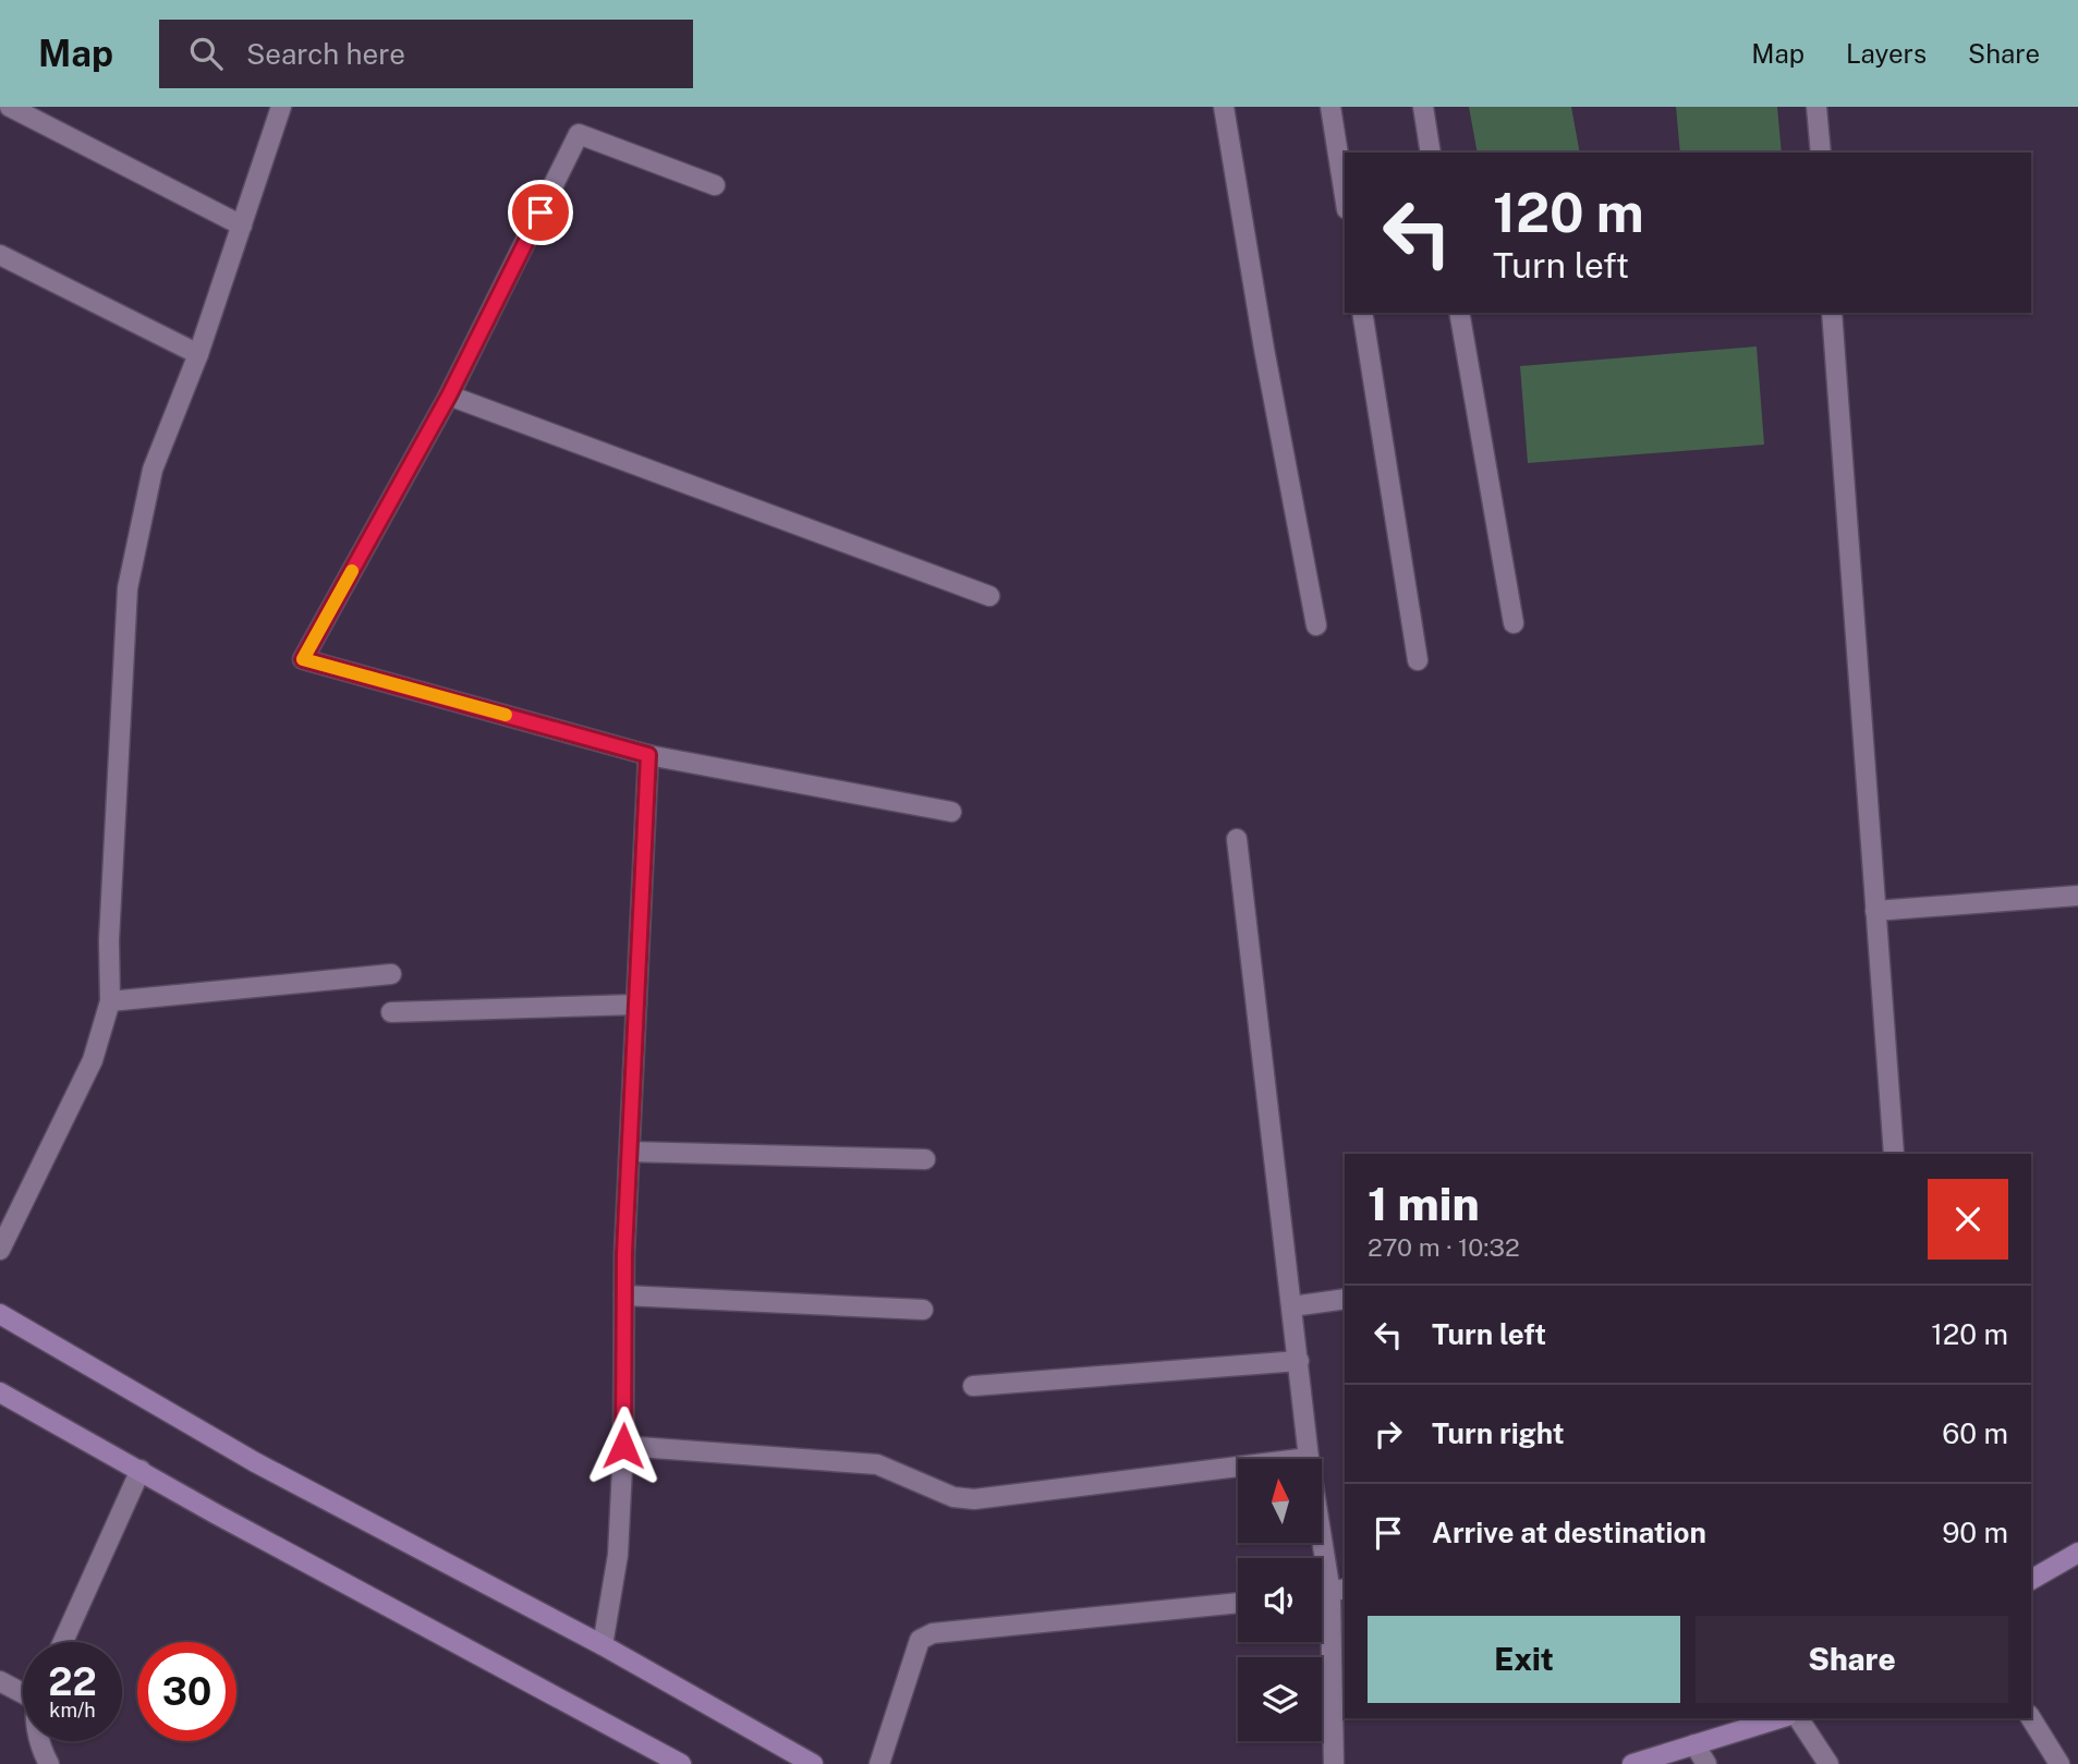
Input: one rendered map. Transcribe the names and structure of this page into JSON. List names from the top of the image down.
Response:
{
  "north": "top",
  "page": {
    "header": "Map",
    "search": "Search here",
    "nav": ["Map", "Layers", "Share"],
    "turn": ["120 m", "Turn left"],
    "heading": ["1 min", "270 m · 10:32"],
    "list": [
      {
        "name": "Turn left",
        "value": "120 m"
      },
      {
        "name": "Turn right",
        "value": "60 m"
      },
      {
        "name": "Arrive at destination",
        "value": "90 m"
      }
    ],
    "buttons": ["Exit", "Share"],
    "speed": "22 km/h",
    "limit": "30"
  }
}
